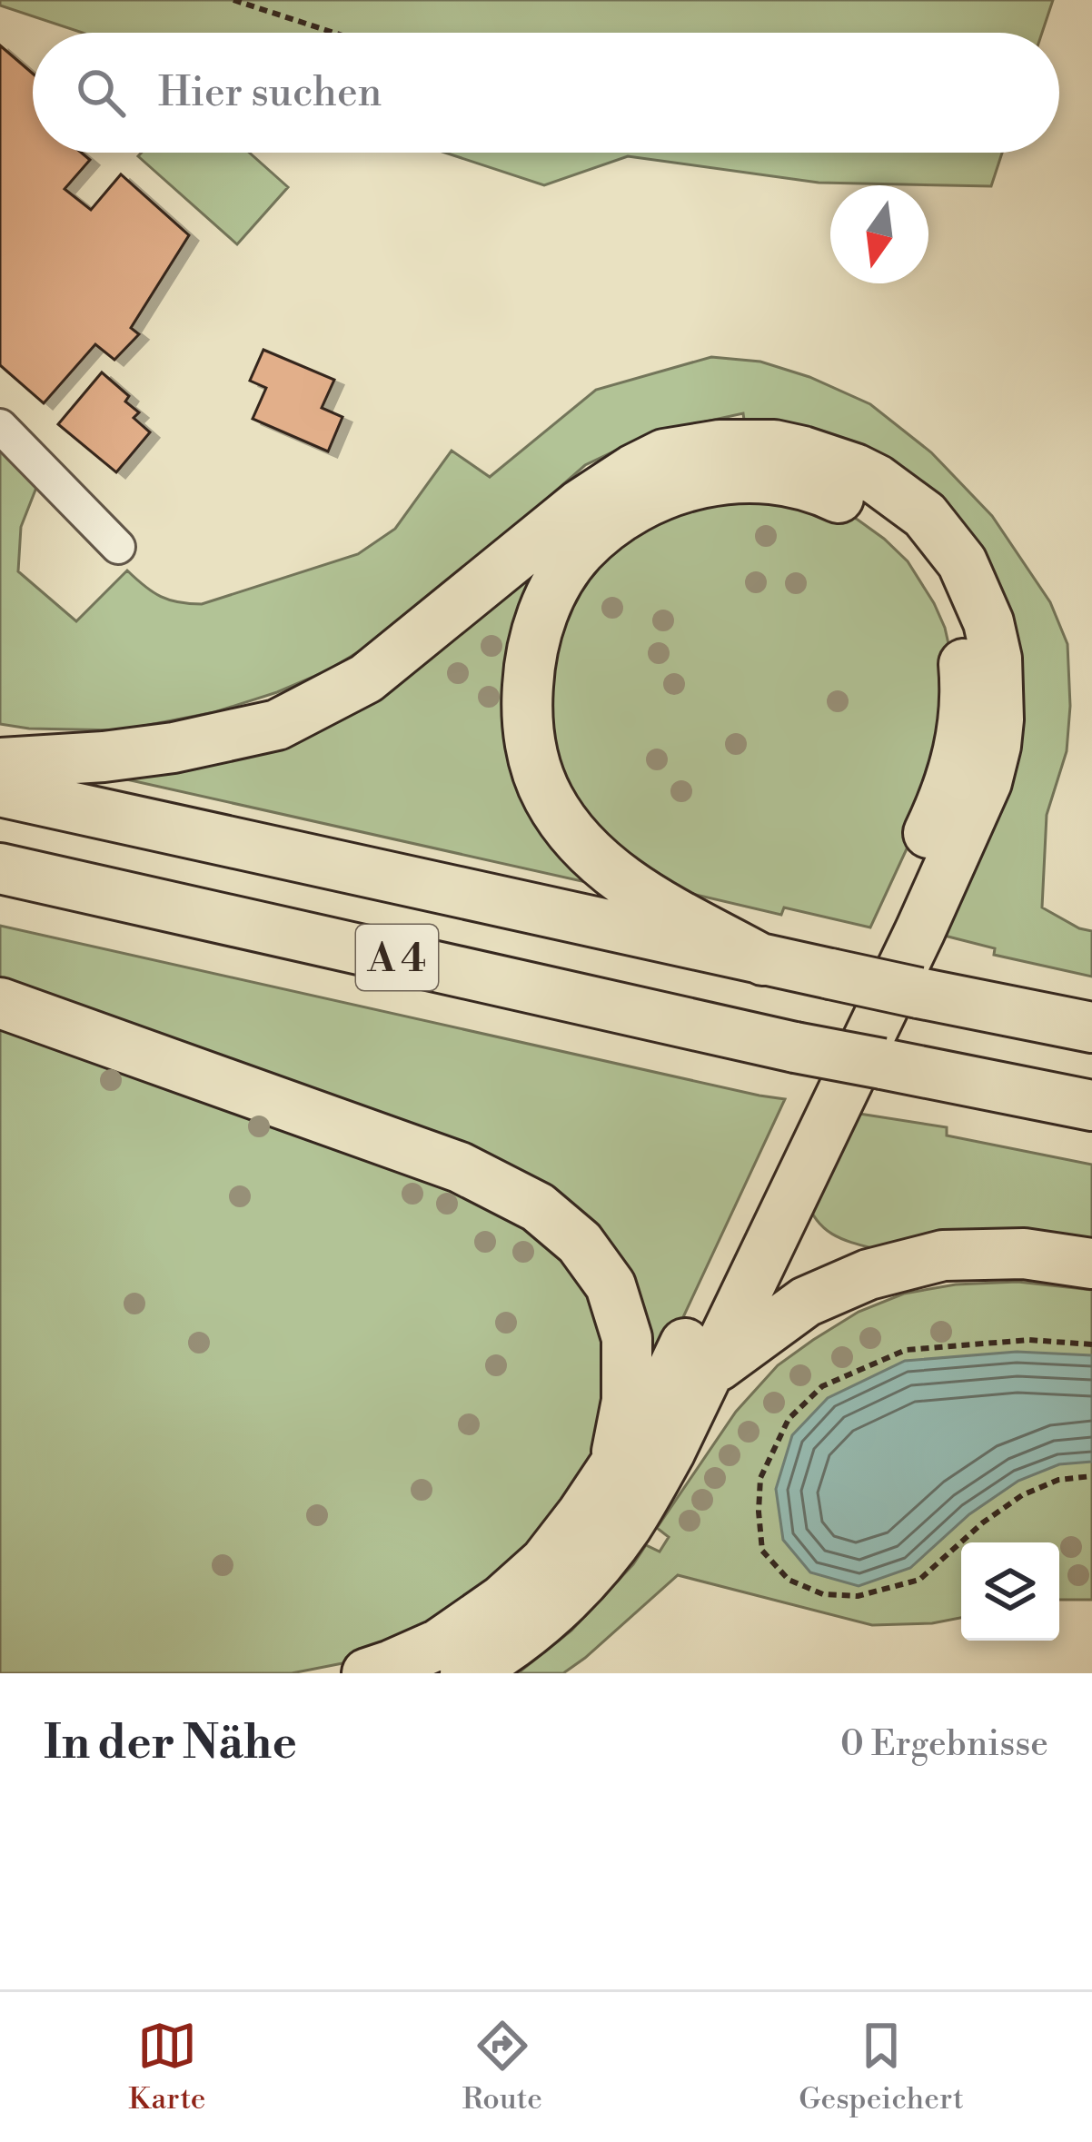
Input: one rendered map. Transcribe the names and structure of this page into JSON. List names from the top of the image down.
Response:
{
  "streets": {
    "highway": ["A 4"]
  },
  "north": "bottom",
  "page": {
    "search": "Hier suchen",
    "heading": ["In der Nähe", "0 Ergebnisse"],
    "nav": ["Karte", "Route", "Gespeichert"]
  }
}
